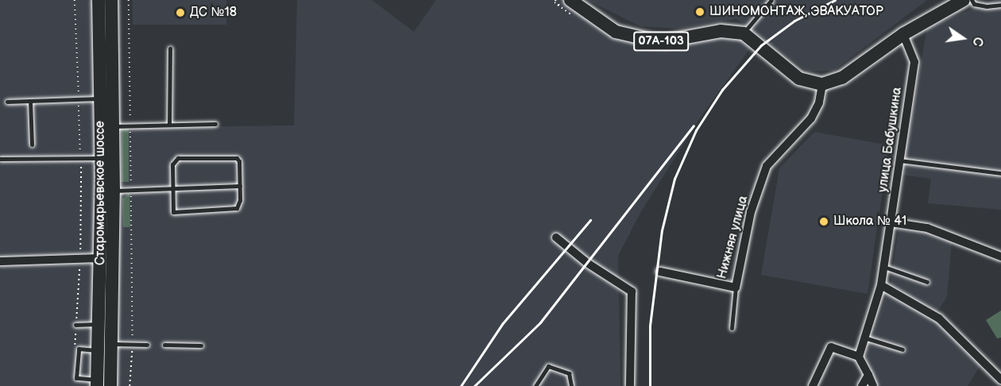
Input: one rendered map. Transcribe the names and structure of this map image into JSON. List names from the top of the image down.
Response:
{
  "streets": {
    "main road": ["07А-103", "Старомарьевское шоссе"],
    "street": ["улица Бабушкина", "Нижняя улица"]
  },
  "places": ["ШИНОМОНТАЖ, ЭВАКУАТОР", "ДС №18", "Школа № 41"],
  "north": "right"
}
